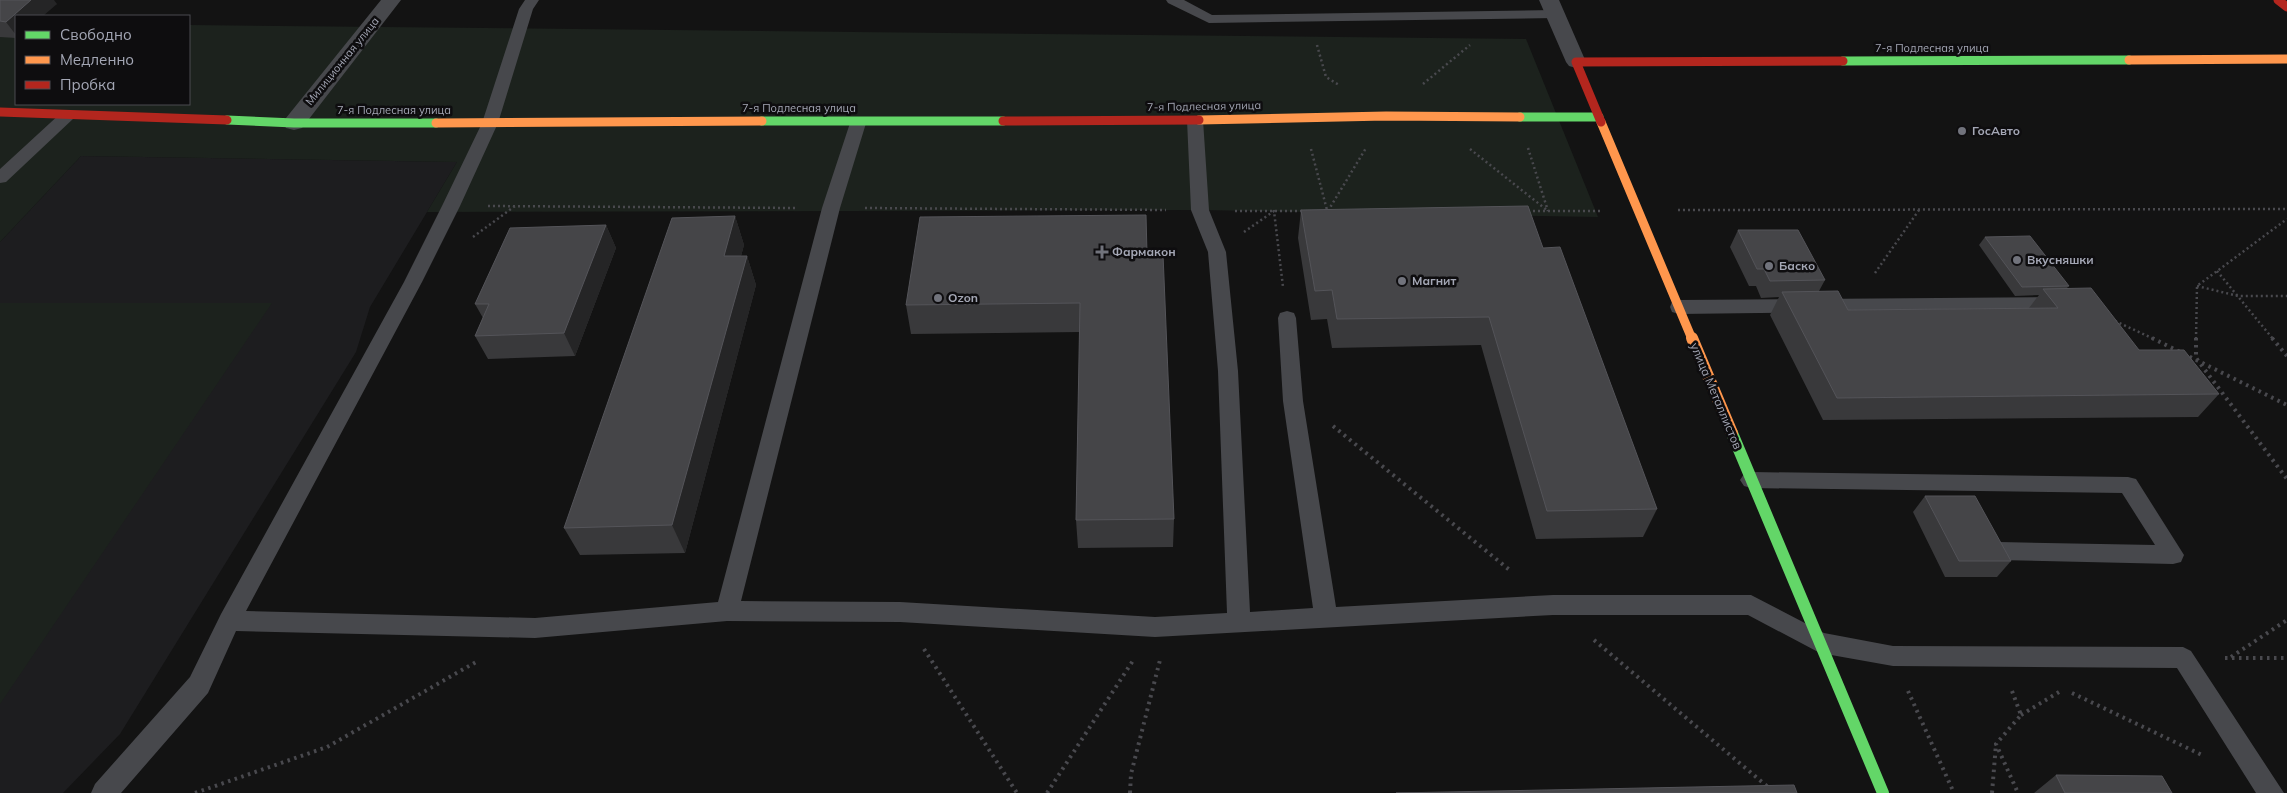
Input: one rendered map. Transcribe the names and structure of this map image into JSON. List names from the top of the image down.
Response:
{
  "streets": {
    "street": ["7-я Подлесная улица", "Милиционная улица", "улица Металлистов"]
  },
  "crossings": [
    ["7-я Подлесная улица", "Милиционная улица"],
    ["7-я Подлесная улица", "улица Металлистов"]
  ],
  "places": {
    "other": [
      "ГосАвто",
      "Вкусняшки",
      "Баско",
      "Магнит",
      "Ozon"
    ],
    "health": ["Фармакон"]
  },
  "legend": ["Свободно", "Медленно", "Пробка"]
}
